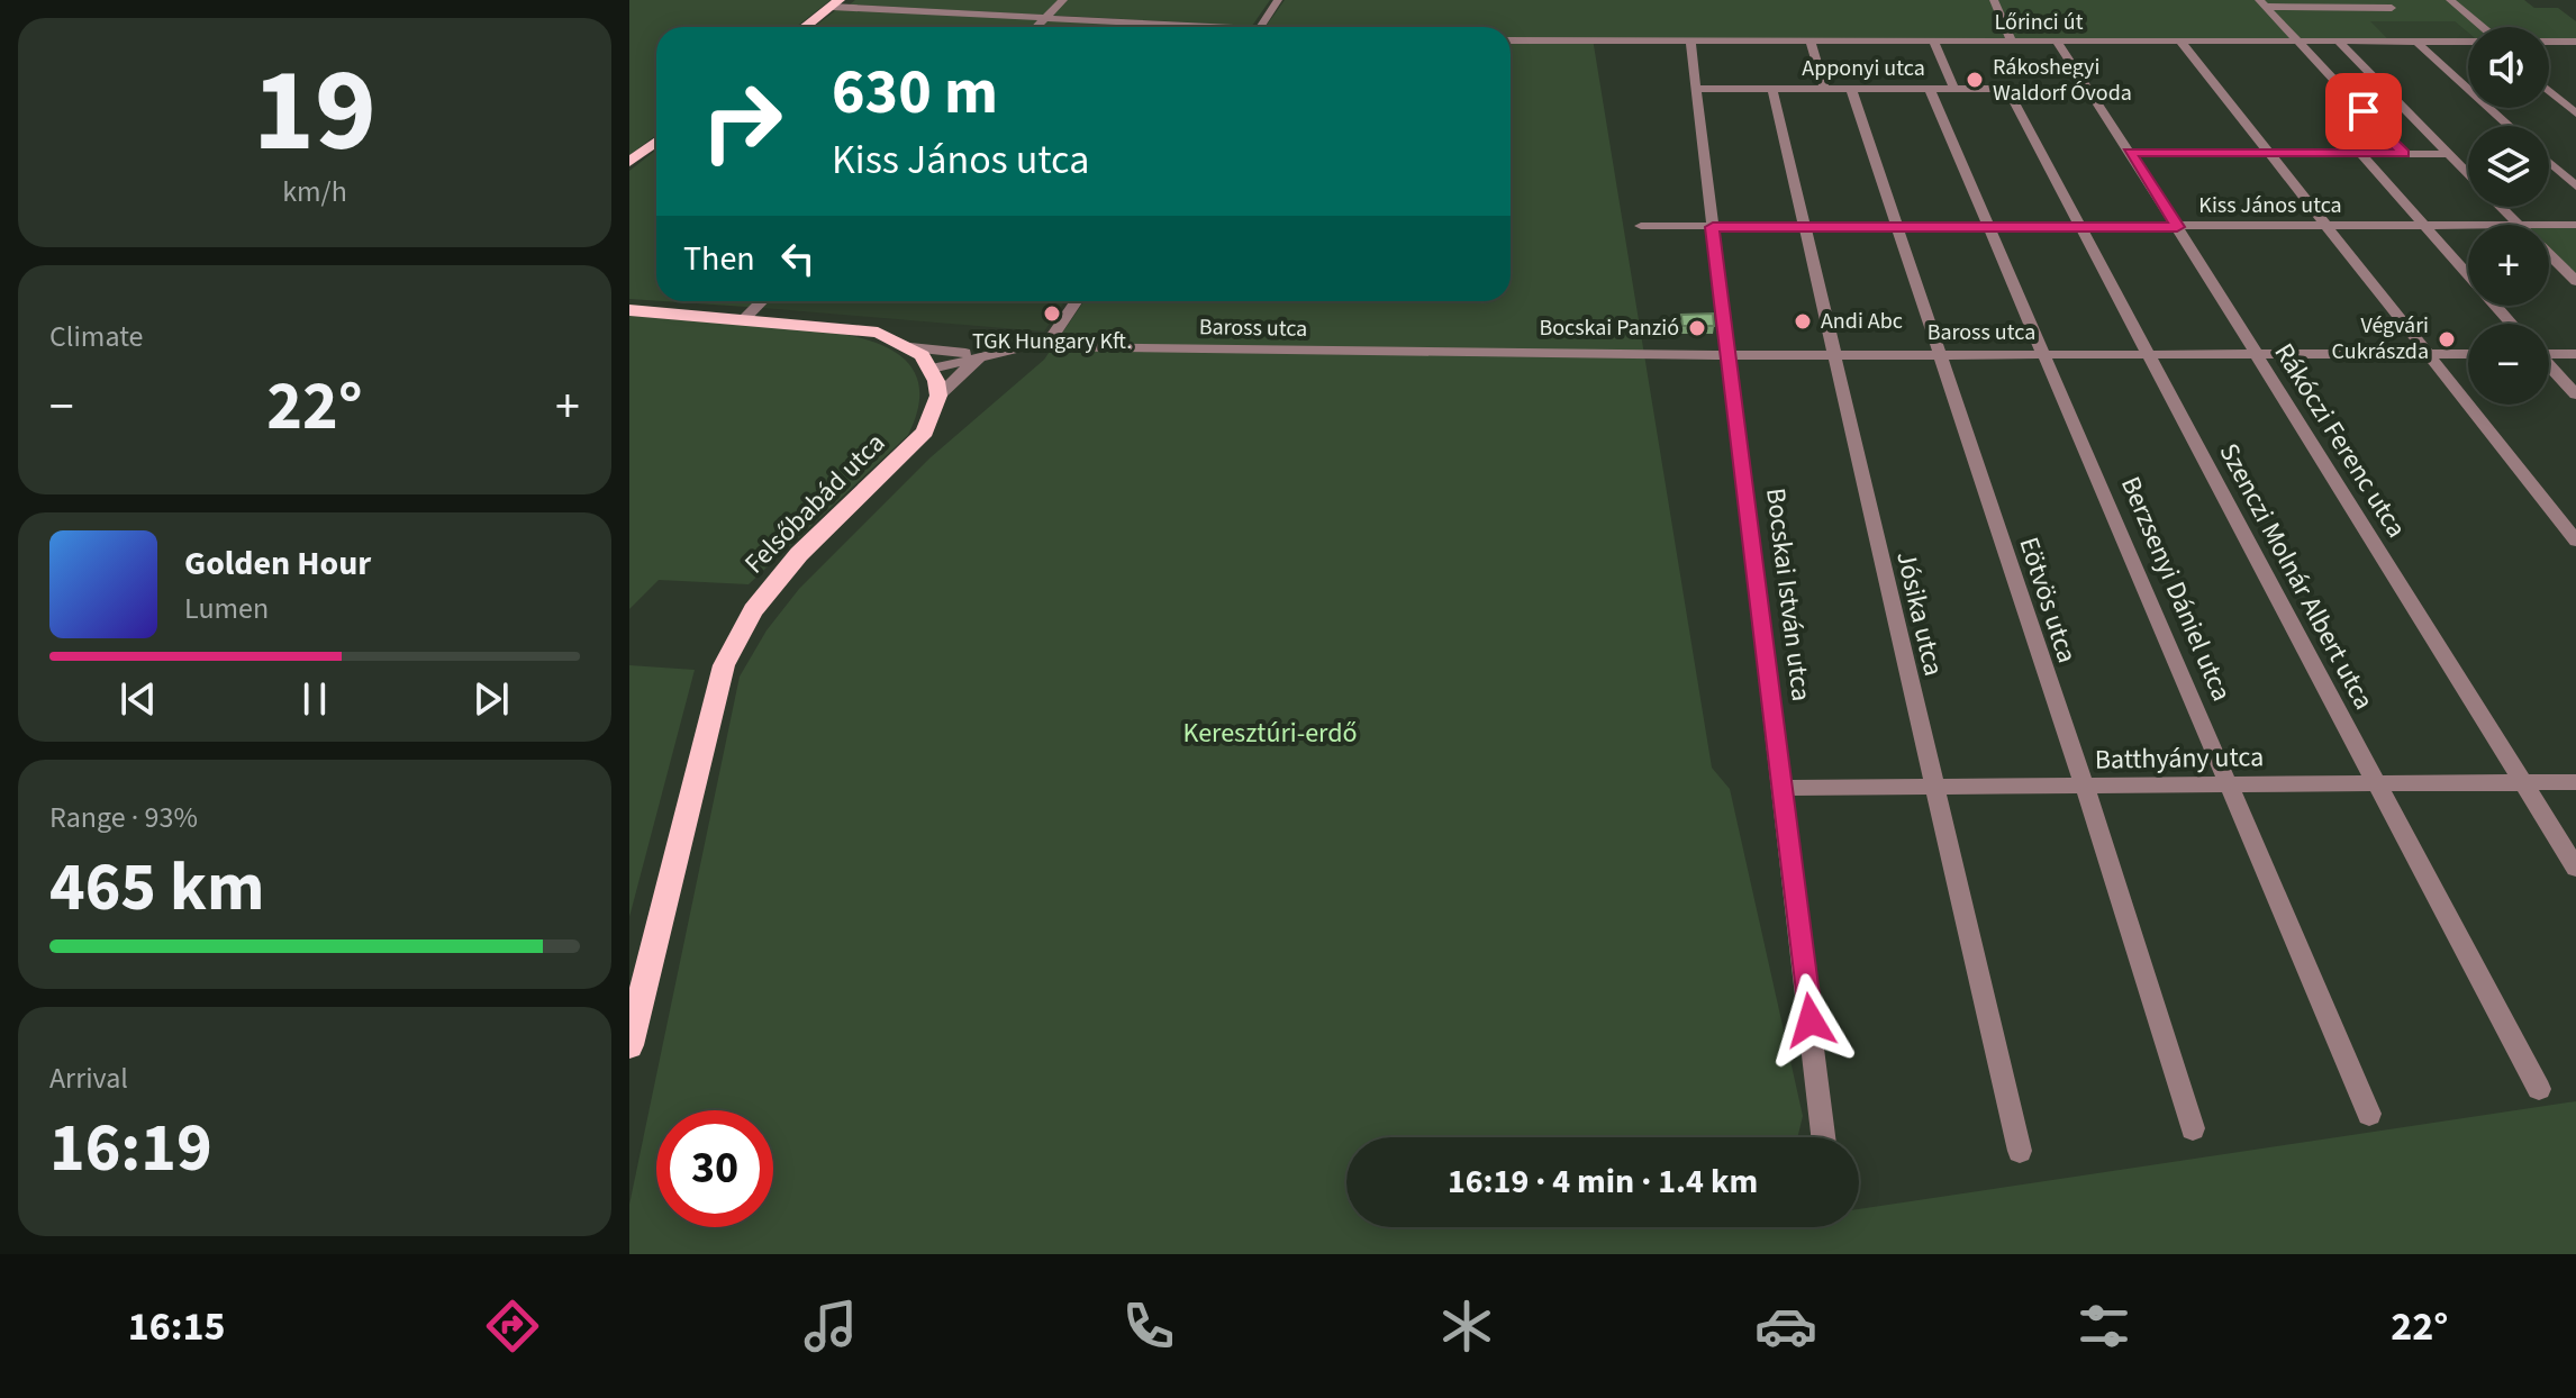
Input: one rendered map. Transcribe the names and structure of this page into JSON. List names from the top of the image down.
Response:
{
  "streets": {
    "main road": ["Baross utca", "Felsőbabád utca"],
    "street": [
      "Lőrinci út",
      "Apponyi utca",
      "Kiss János utca",
      "Rákóczi Ferenc utca",
      "Szenczi Molnár Albert utca",
      "Berzsenyi Dániel utca",
      "Bocskai István utca",
      "Eötvös utca",
      "Jósika utca",
      "Batthyány utca"
    ]
  },
  "crossings": [
    ["Lőrinci út", "Rákóczi Ferenc utca"],
    ["Lőrinci út", "Bocskai István utca"],
    ["Apponyi utca", "Rákóczi Ferenc utca"],
    ["Apponyi utca", "Szenczi Molnár Albert utca"],
    ["Apponyi utca", "Berzsenyi Dániel utca"],
    ["Apponyi utca", "Bocskai István utca"],
    ["Apponyi utca", "Eötvös utca"],
    ["Apponyi utca", "Jósika utca"],
    ["Kiss János utca", "Rákóczi Ferenc utca"],
    ["Kiss János utca", "Szenczi Molnár Albert utca"],
    ["Kiss János utca", "Berzsenyi Dániel utca"],
    ["Kiss János utca", "Bocskai István utca"],
    ["Kiss János utca", "Eötvös utca"],
    ["Kiss János utca", "Jósika utca"],
    ["Baross utca", "Rákóczi Ferenc utca"],
    ["Baross utca", "Szenczi Molnár Albert utca"],
    ["Baross utca", "Berzsenyi Dániel utca"],
    ["Baross utca", "Bocskai István utca"],
    ["Baross utca", "Eötvös utca"],
    ["Baross utca", "Jósika utca"],
    ["Rákóczi Ferenc utca", "Batthyány utca"],
    ["Szenczi Molnár Albert utca", "Batthyány utca"],
    ["Berzsenyi Dániel utca", "Batthyány utca"],
    ["Bocskai István utca", "Batthyány utca"],
    ["Eötvös utca", "Batthyány utca"],
    ["Jósika utca", "Batthyány utca"]
  ],
  "parks": ["Keresztúri-erdő"],
  "places": [
    "Rákoshegyi Waldorf Óvoda",
    "TGK Hungary Kft.",
    "Andi Abc",
    "Bocskai Panzió",
    "Végvári Cukrászda"
  ],
  "page": {
    "tile": [
      ["19", "km/h"],
      "Climate",
      ["Range · 93%", "465 km"],
      ["Arrival", "16:19"]
    ],
    "map_buttons": ["+", "−"],
    "turn": ["630 m", "Kiss János utca"],
    "then": "Then",
    "heat": ["−", "22°", "+"],
    "song": ["Golden Hour", "Lumen"],
    "limit": "30",
    "trip": "16:19 · 4 min · 1.4 km",
    "tabs": ["16:15", "22°"]
  }
}
